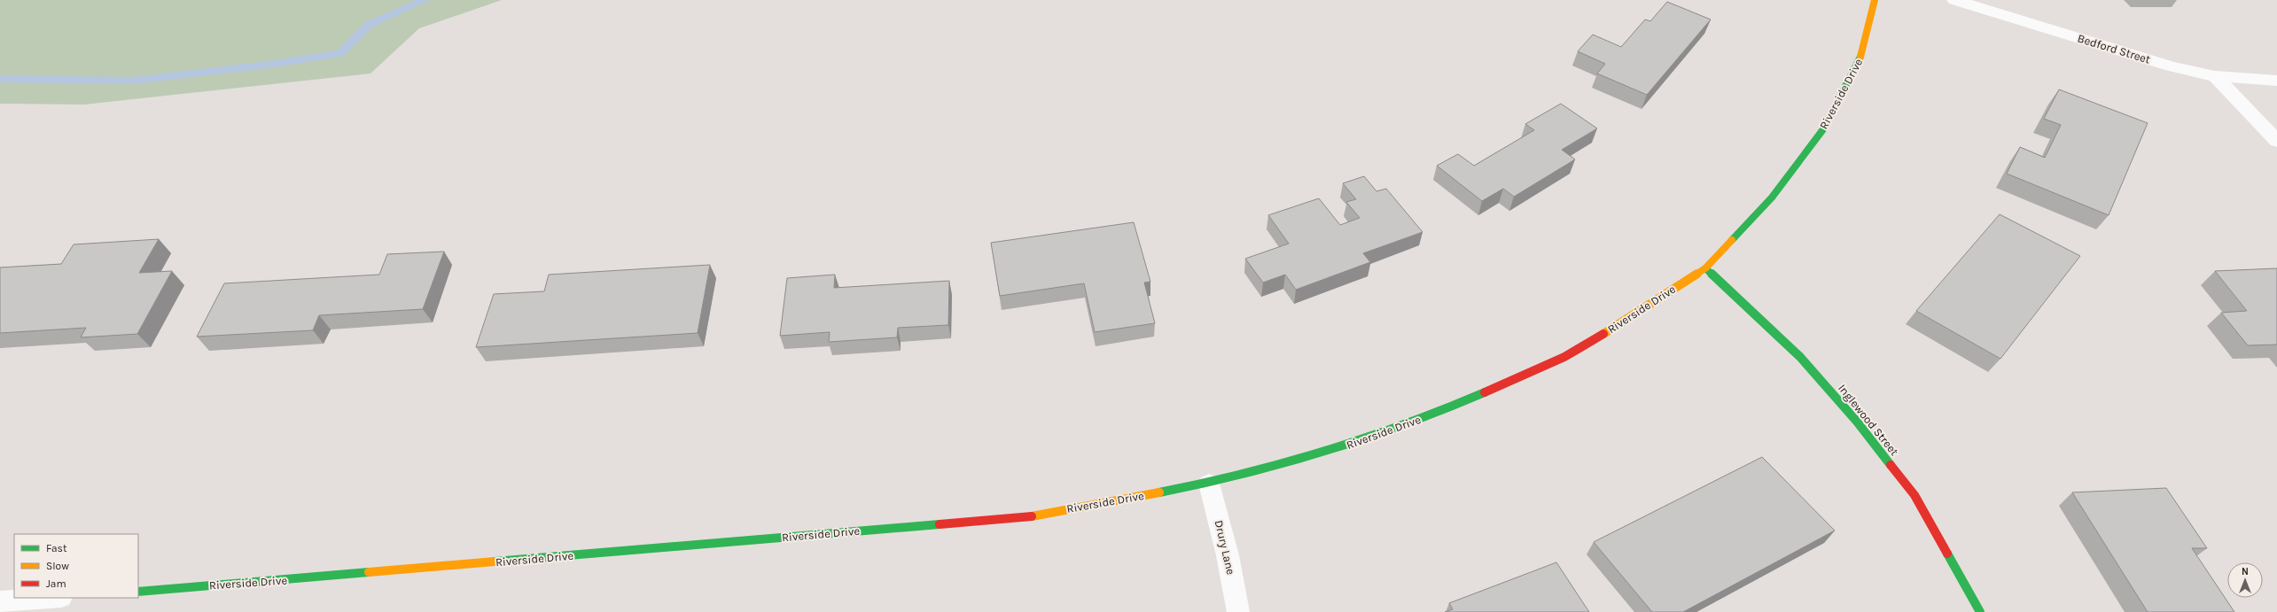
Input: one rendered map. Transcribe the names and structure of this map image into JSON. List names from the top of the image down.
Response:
{
  "streets": {
    "street": [
      "Bedford Street",
      "Riverside Drive",
      "Inglewood Street",
      "Drury Lane"
    ]
  },
  "crossings": [
    ["Riverside Drive", "Inglewood Street"],
    ["Riverside Drive", "Drury Lane"]
  ],
  "legend": ["Fast", "Slow", "Jam"],
  "north": "top"
}
